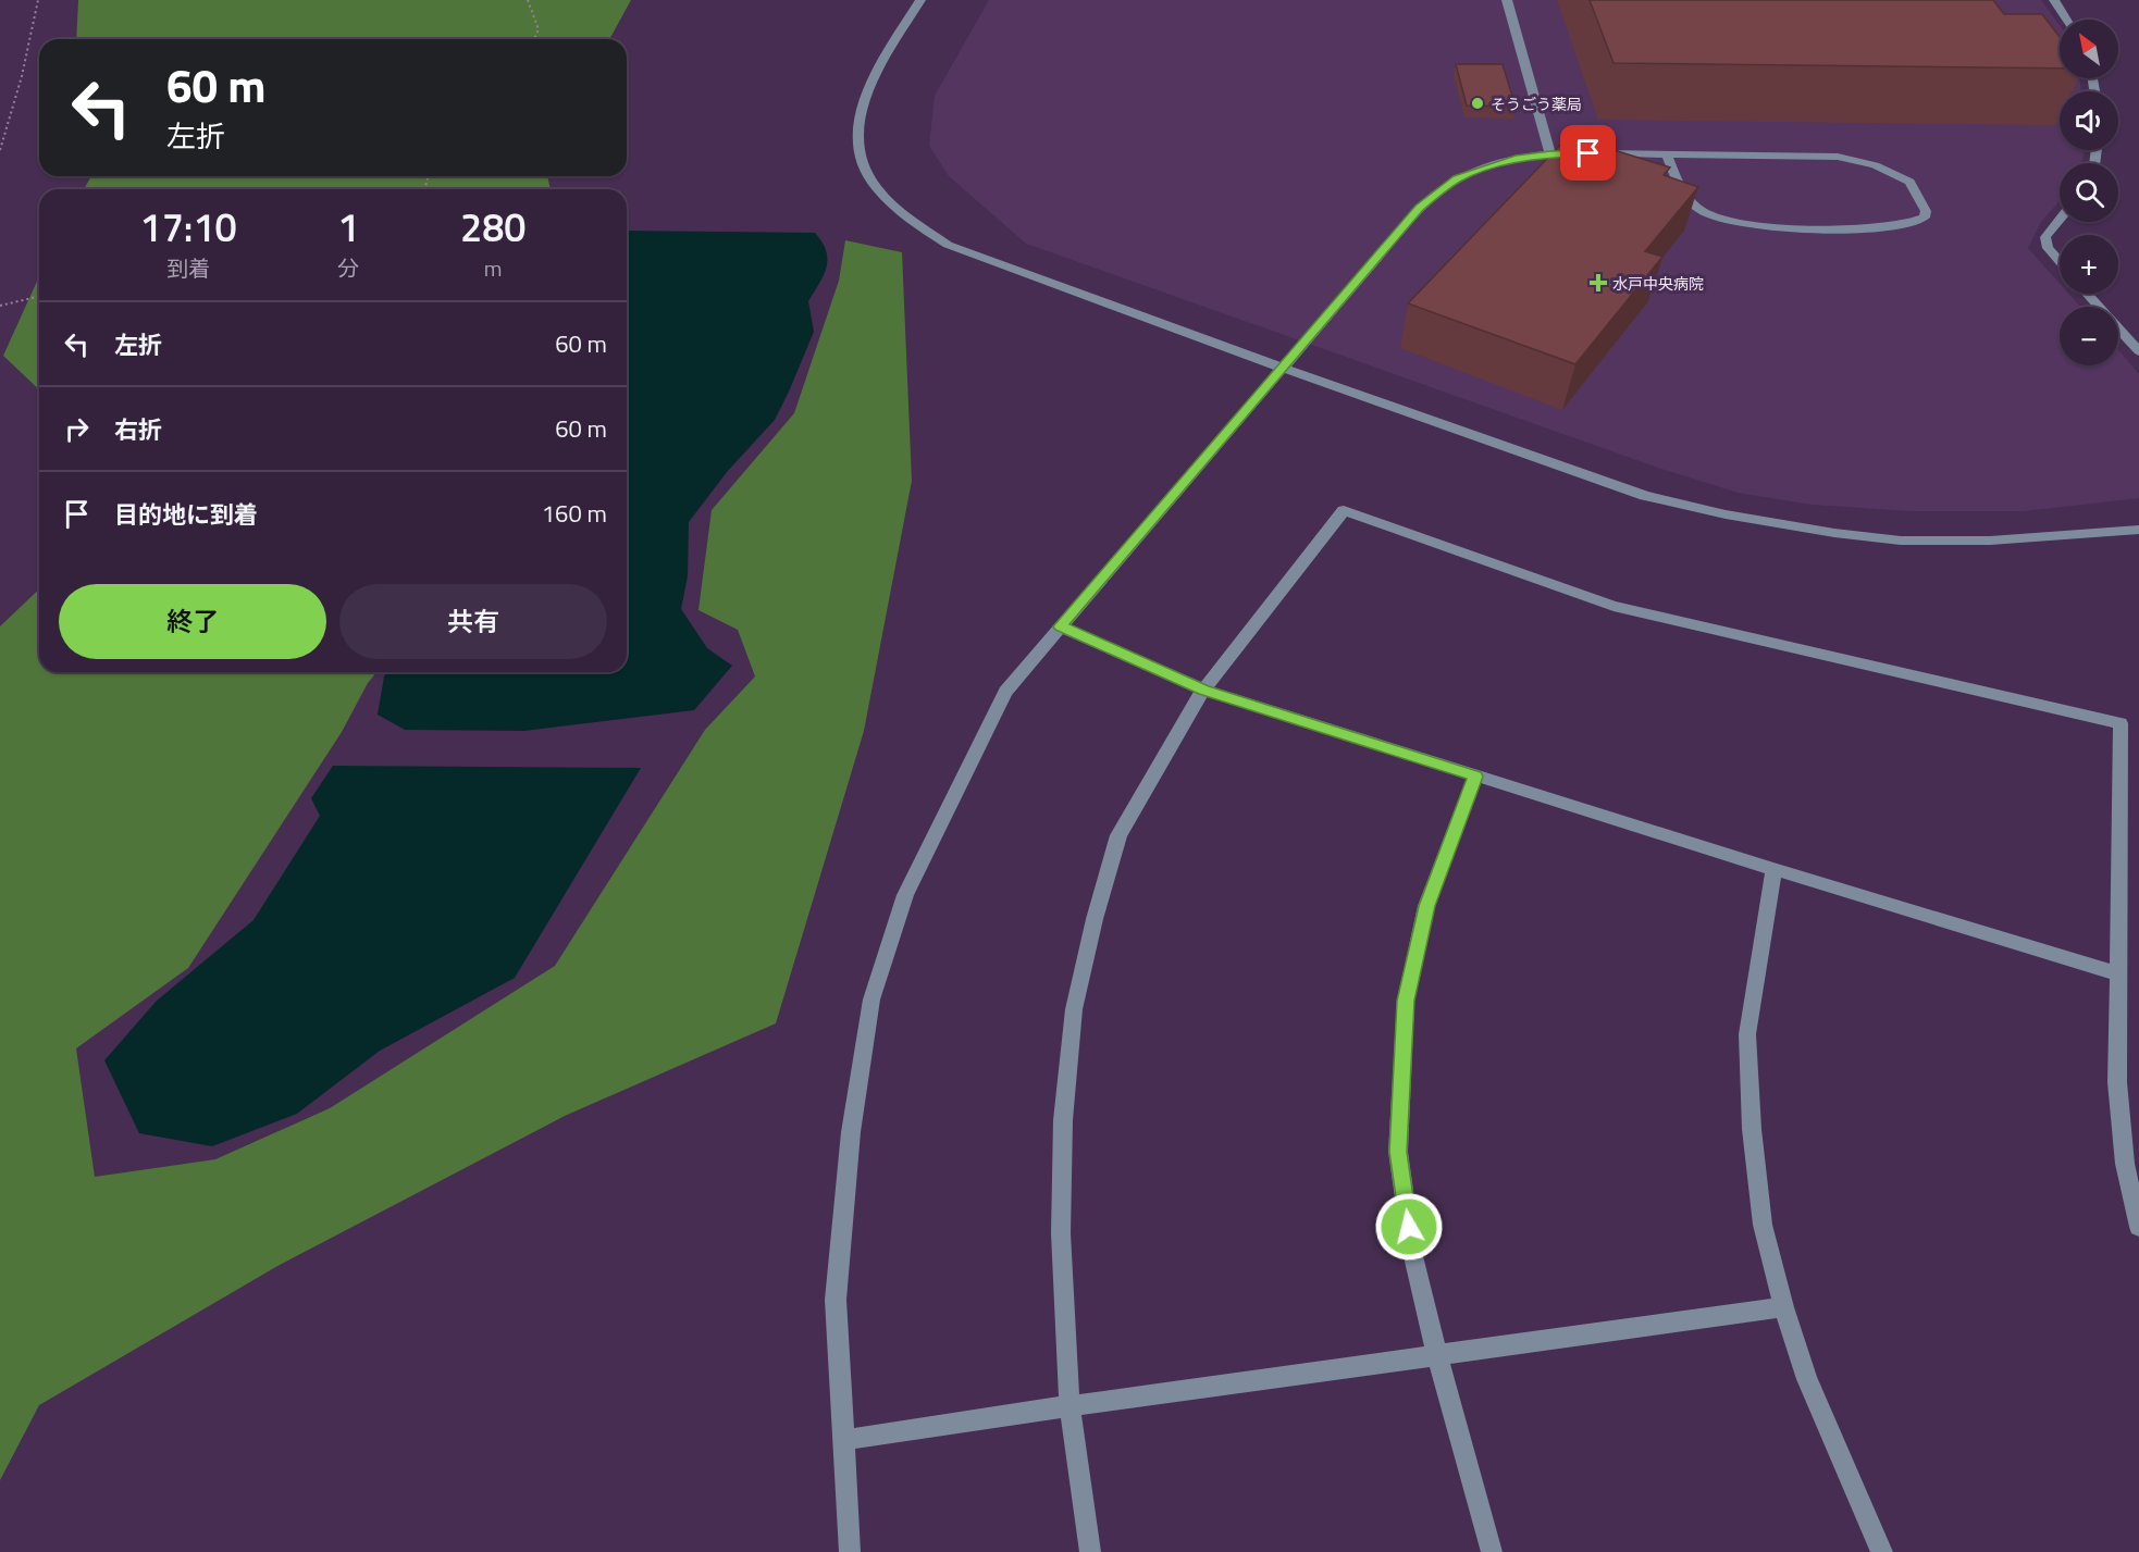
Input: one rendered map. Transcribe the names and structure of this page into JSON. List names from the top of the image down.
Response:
{
  "places": {
    "other": ["そうごう薬局"],
    "health": ["水戸中央病院"]
  },
  "north": "top left",
  "page": {
    "map_buttons": ["+", "−"],
    "turn": ["60 m", "左折"],
    "eta": [
      "17:10",
      "到着",
      "1",
      "分",
      "280",
      "m"
    ],
    "list": [
      {
        "name": "左折",
        "value": "60 m"
      },
      {
        "name": "右折",
        "value": "60 m"
      },
      {
        "name": "目的地に到着",
        "value": "160 m"
      }
    ],
    "buttons": ["終了", "共有"]
  }
}
